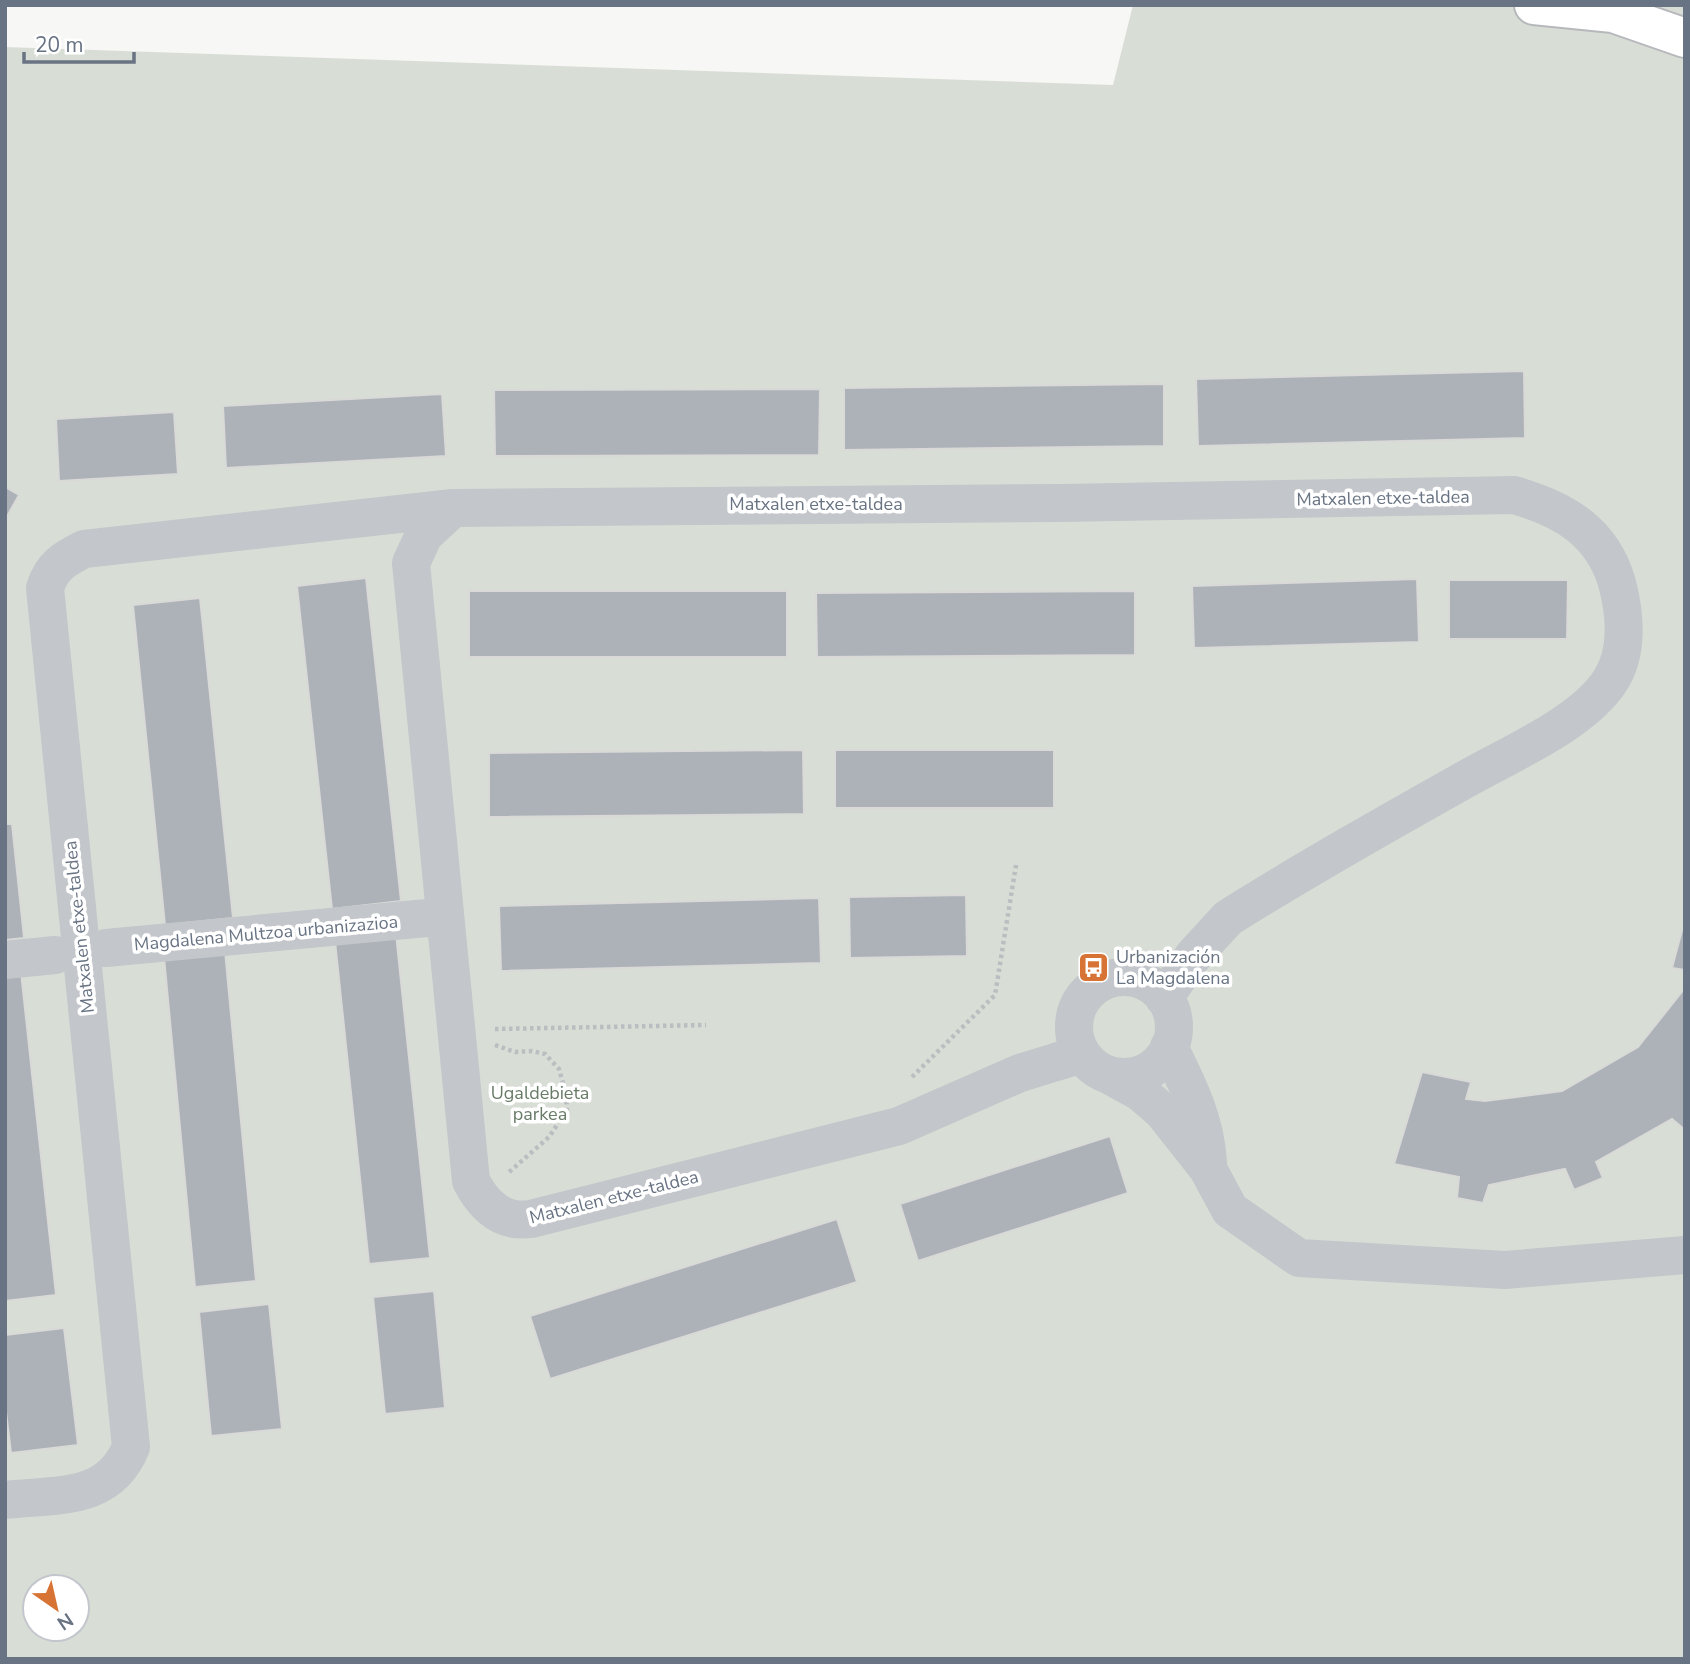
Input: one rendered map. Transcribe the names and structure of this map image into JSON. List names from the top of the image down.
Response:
{
  "streets": {
    "street": ["Matxalen etxe-taldea", "Magdalena Multzoa urbanizazioa"]
  },
  "parks": ["Ugaldebieta parkea"],
  "places": {
    "bus stop": ["Urbanización La Magdalena"]
  },
  "scale_bar": "20 m",
  "north": "bottom right"
}
